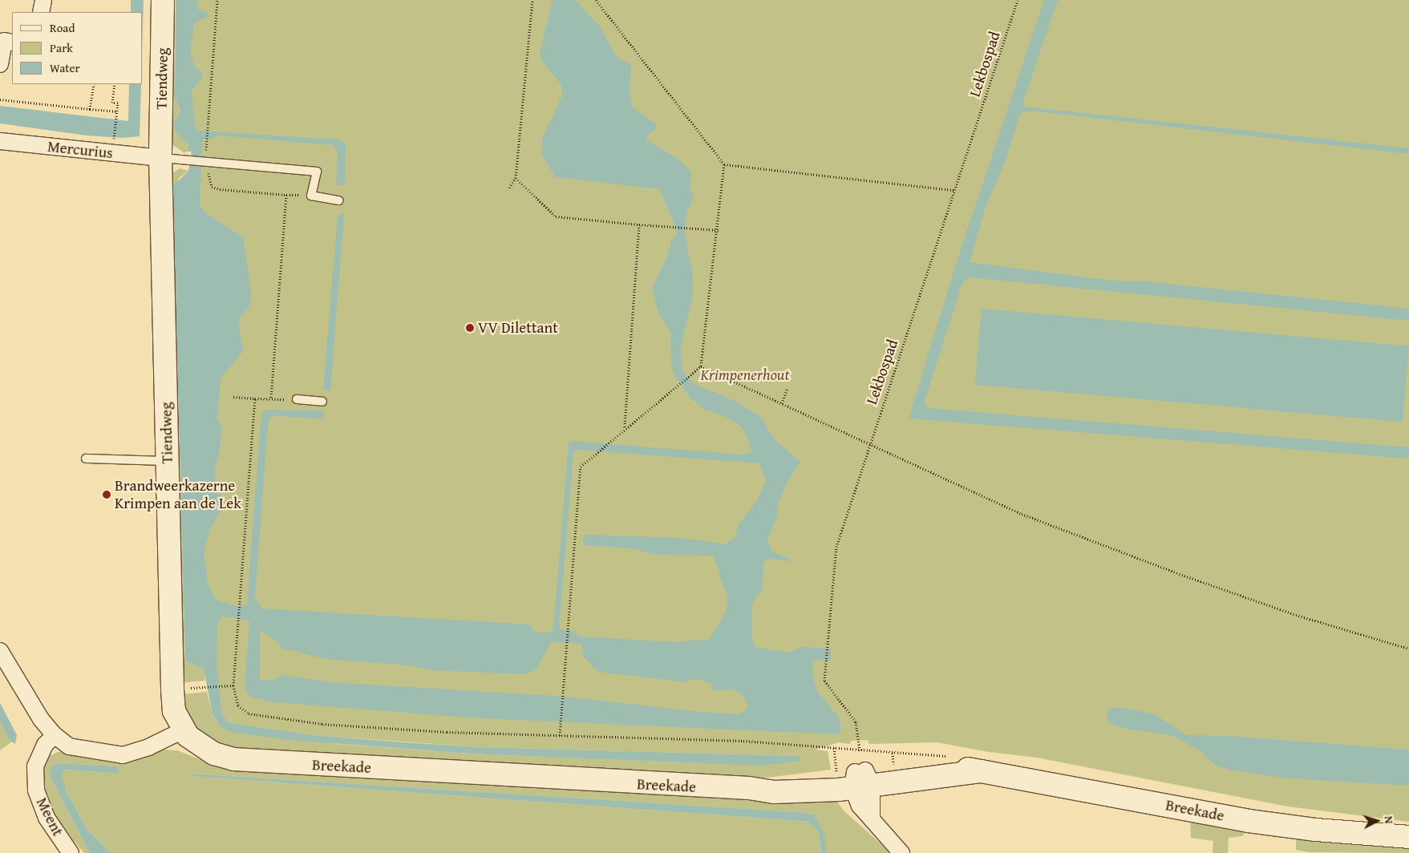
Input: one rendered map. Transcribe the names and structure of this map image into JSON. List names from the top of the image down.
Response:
{
  "streets": {
    "main road": ["Tiendweg", "Breekade"],
    "street": ["Mercurius", "Meent"],
    "path": ["Lekbospad"]
  },
  "crossings": [
    ["Lekbospad", "Breekade"],
    ["Tiendweg", "Mercurius"],
    ["Tiendweg", "Breekade"]
  ],
  "parks": ["Krimpenerhout"],
  "places": ["VV Dilettant", "Brandweerkazerne Krimpen aan de Lek"],
  "legend": ["Road", "Park", "Water"],
  "north": "right"
}
